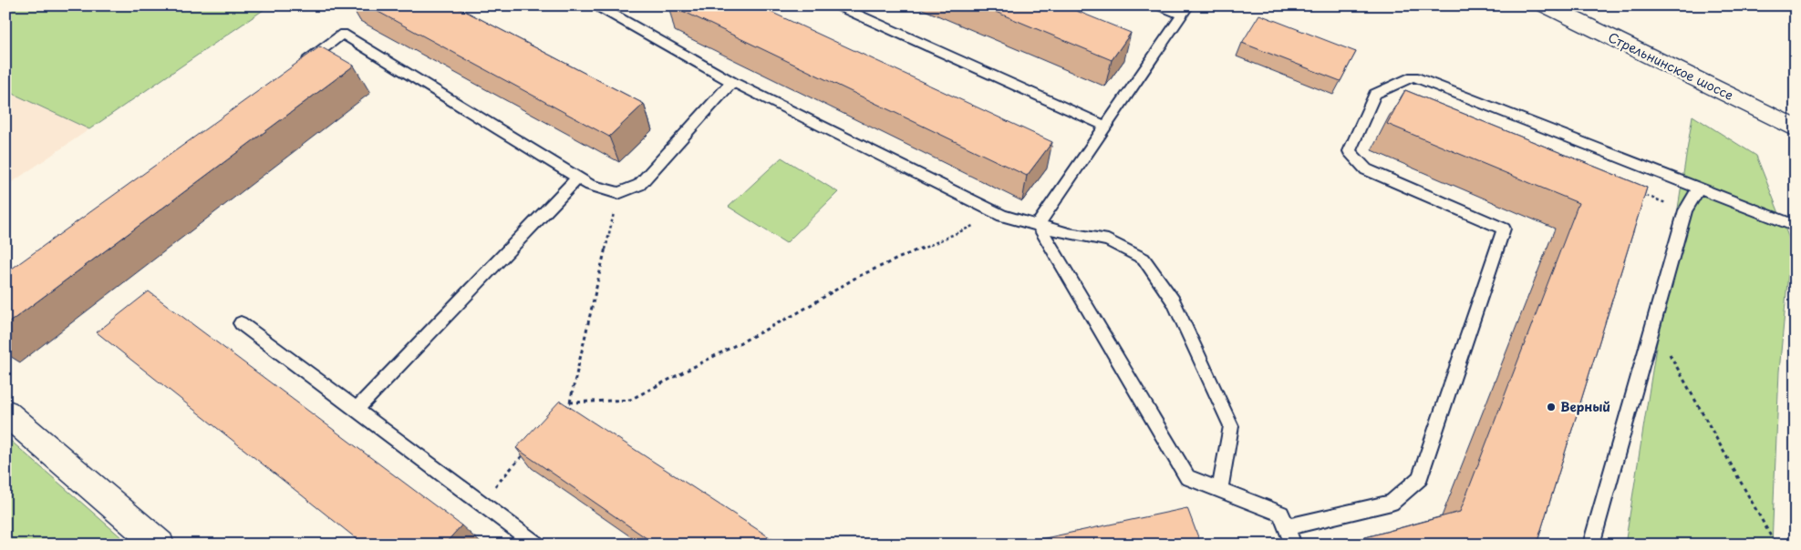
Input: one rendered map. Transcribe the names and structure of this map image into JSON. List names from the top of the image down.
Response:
{
  "streets": {
    "main road": ["Стрельнинское шоссе"]
  },
  "places": ["Верный"]
}
